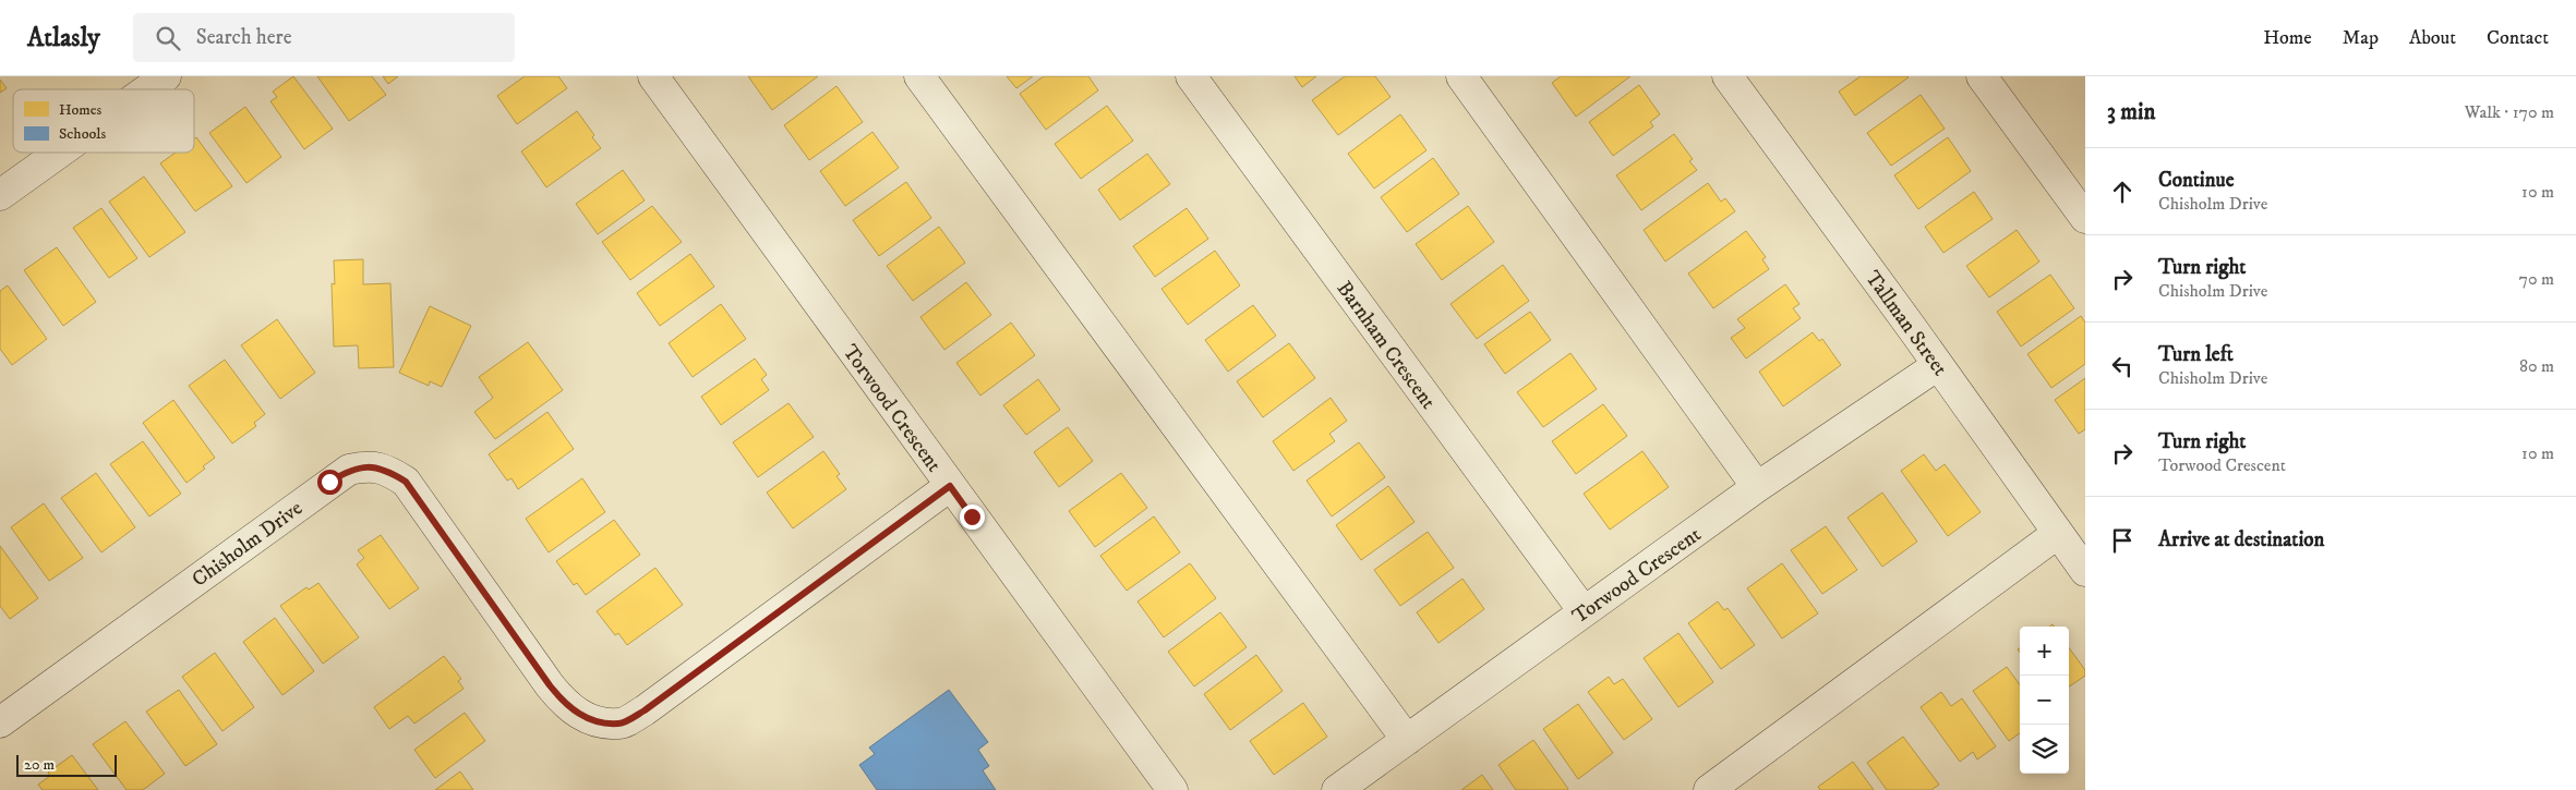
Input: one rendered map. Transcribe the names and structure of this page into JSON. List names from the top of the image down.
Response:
{
  "streets": {
    "street": [
      "Tallman Street",
      "Barnham Crescent",
      "Torwood Crescent",
      "Chisholm Drive"
    ]
  },
  "crossings": [
    ["Tallman Street", "Torwood Crescent"],
    ["Barnham Crescent", "Torwood Crescent"],
    ["Torwood Crescent", "Chisholm Drive"]
  ],
  "legend": ["Homes", "Schools"],
  "scale_bar": "20 m",
  "page": {
    "header": "Atlasly",
    "search": "Search here",
    "nav": [
      "Home",
      "Map",
      "About",
      "Contact"
    ],
    "heading": ["3 min", "Walk · 170 m"],
    "list": [
      ["Continue", "Chisholm Drive", "10 m"],
      ["Turn right", "Chisholm Drive", "70 m"],
      ["Turn left", "Chisholm Drive", "80 m"],
      ["Turn right", "Torwood Crescent", "10 m"],
      "Arrive at destination"
    ],
    "map_buttons": ["+", "−"],
    "scale": "20 m"
  }
}
